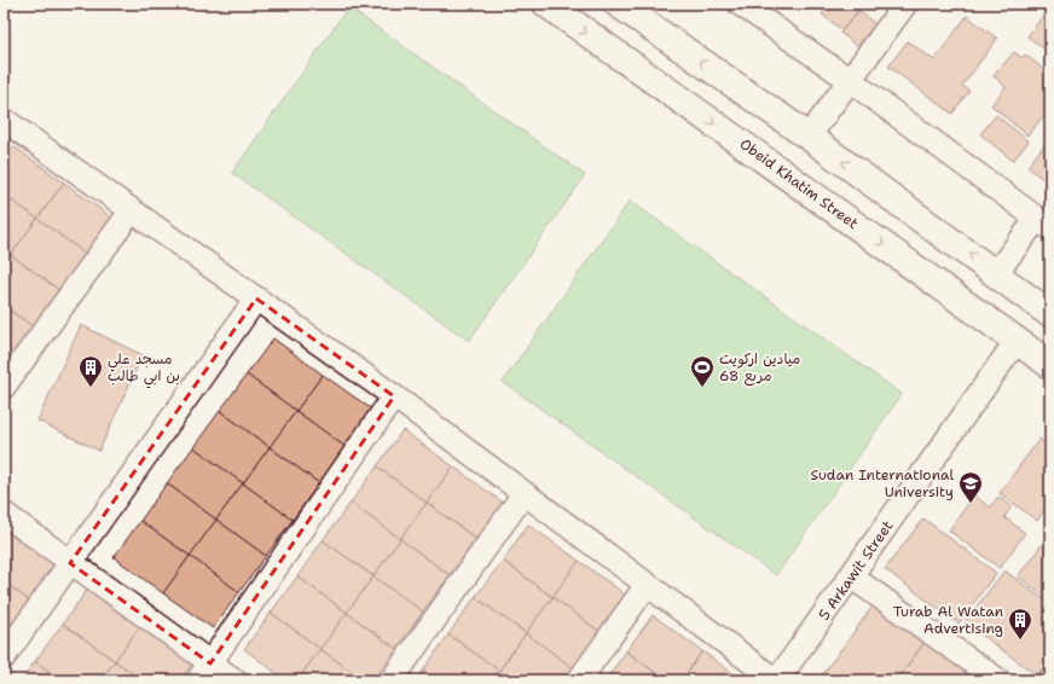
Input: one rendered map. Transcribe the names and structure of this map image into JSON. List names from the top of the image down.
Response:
{
  "streets": {
    "main road": ["Obeid Khatim Street"],
    "street": ["5 Arkawit Street"]
  },
  "crossings": [
    ["Obeid Khatim Street", "5 Arkawit Street"]
  ],
  "places": {
    "building": ["مسجد علي بن ابي طالب", "Turab Al Watan Advertising"],
    "sports": ["ميادين اركويت مربع 68"],
    "school or university": ["Sudan International University"]
  }
}
